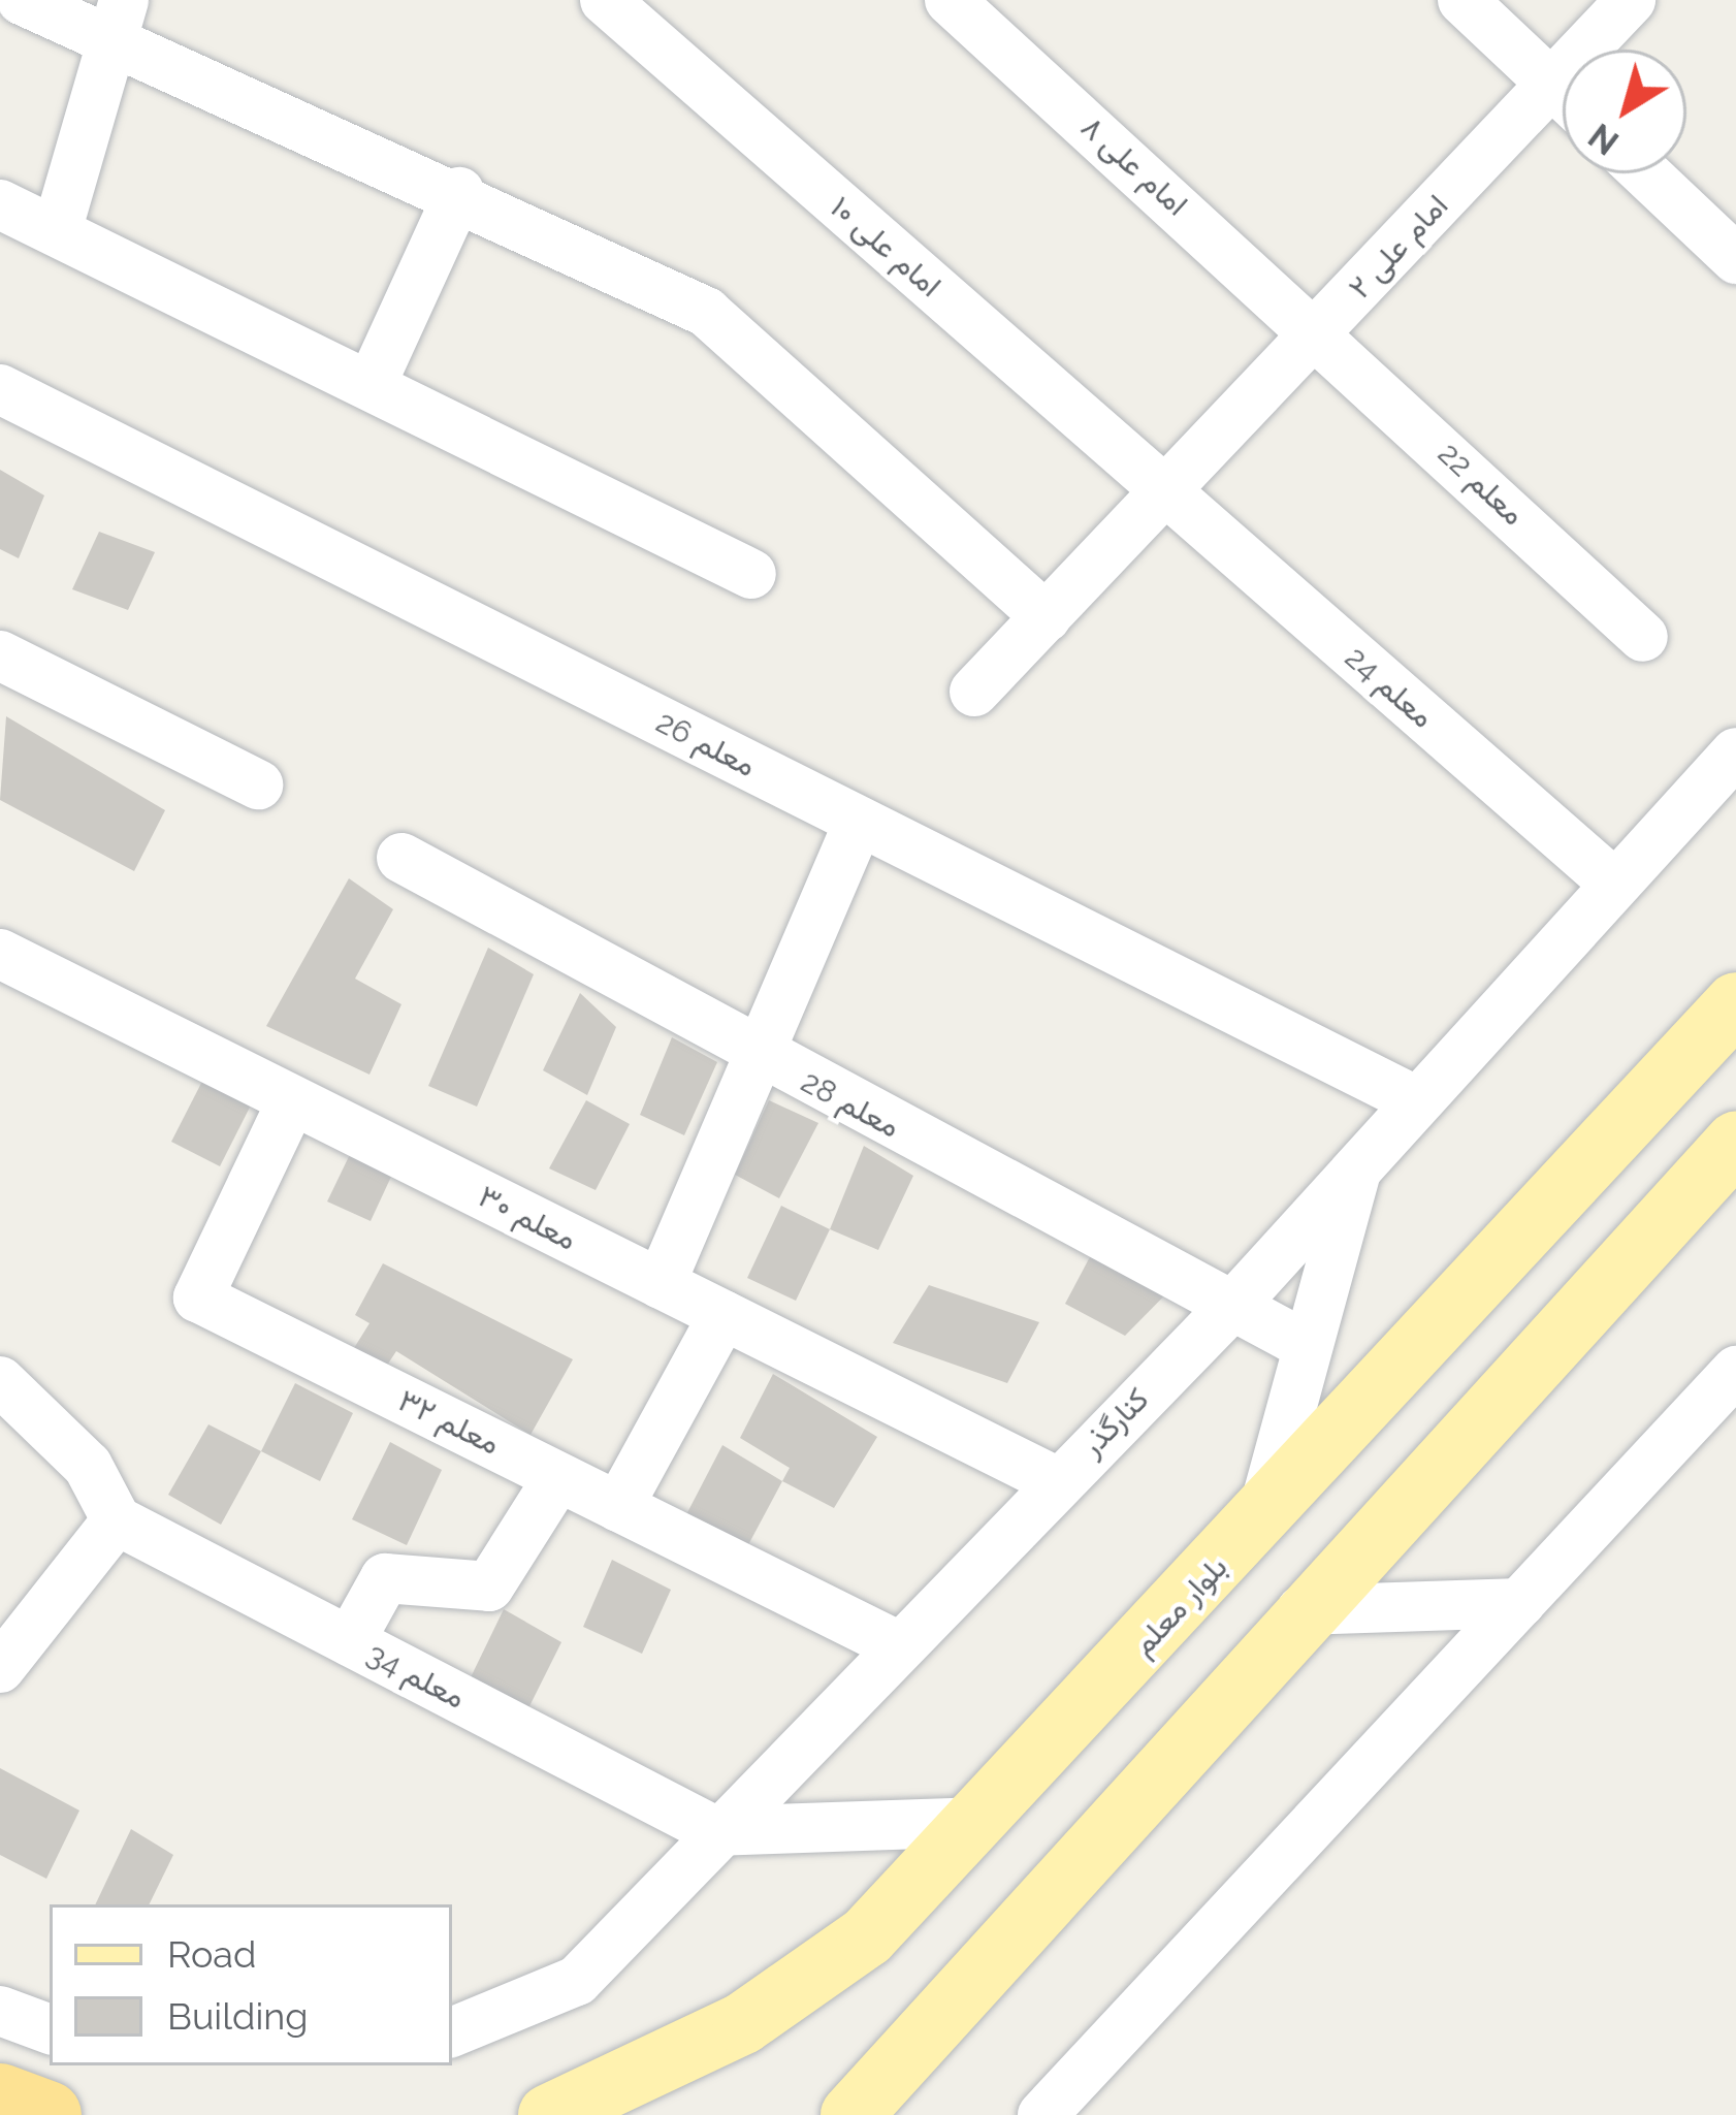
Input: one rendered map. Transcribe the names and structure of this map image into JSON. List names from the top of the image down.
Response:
{
  "streets": {
    "main road": ["بلوار معلم"],
    "street": [
      "امام علی ۸",
      "امام علی ۱۰",
      "امام علی ۲",
      "معلم 22",
      "معلم 24",
      "معلم 26",
      "معلم 28",
      "معلم ۳۰",
      "معلم ۳۲",
      "کنارگذر",
      "معلم 34"
    ]
  },
  "crossings": [
    ["امام علی ۸", "امام علی ۲"],
    ["امام علی ۸", "معلم 22"],
    ["امام علی ۱۰", "امام علی ۲"],
    ["امام علی ۱۰", "معلم 24"],
    ["امام علی ۲", "معلم 22"],
    ["امام علی ۲", "معلم 24"],
    ["معلم 24", "کنارگذر"],
    ["معلم 26", "کنارگذر"],
    ["معلم 28", "کنارگذر"],
    ["معلم ۳۰", "معلم ۳۲"],
    ["معلم ۳۰", "کنارگذر"],
    ["معلم ۳۲", "کنارگذر"],
    ["کنارگذر", "معلم 34"]
  ],
  "legend": ["Road", "Building"],
  "north": "bottom left"
}
